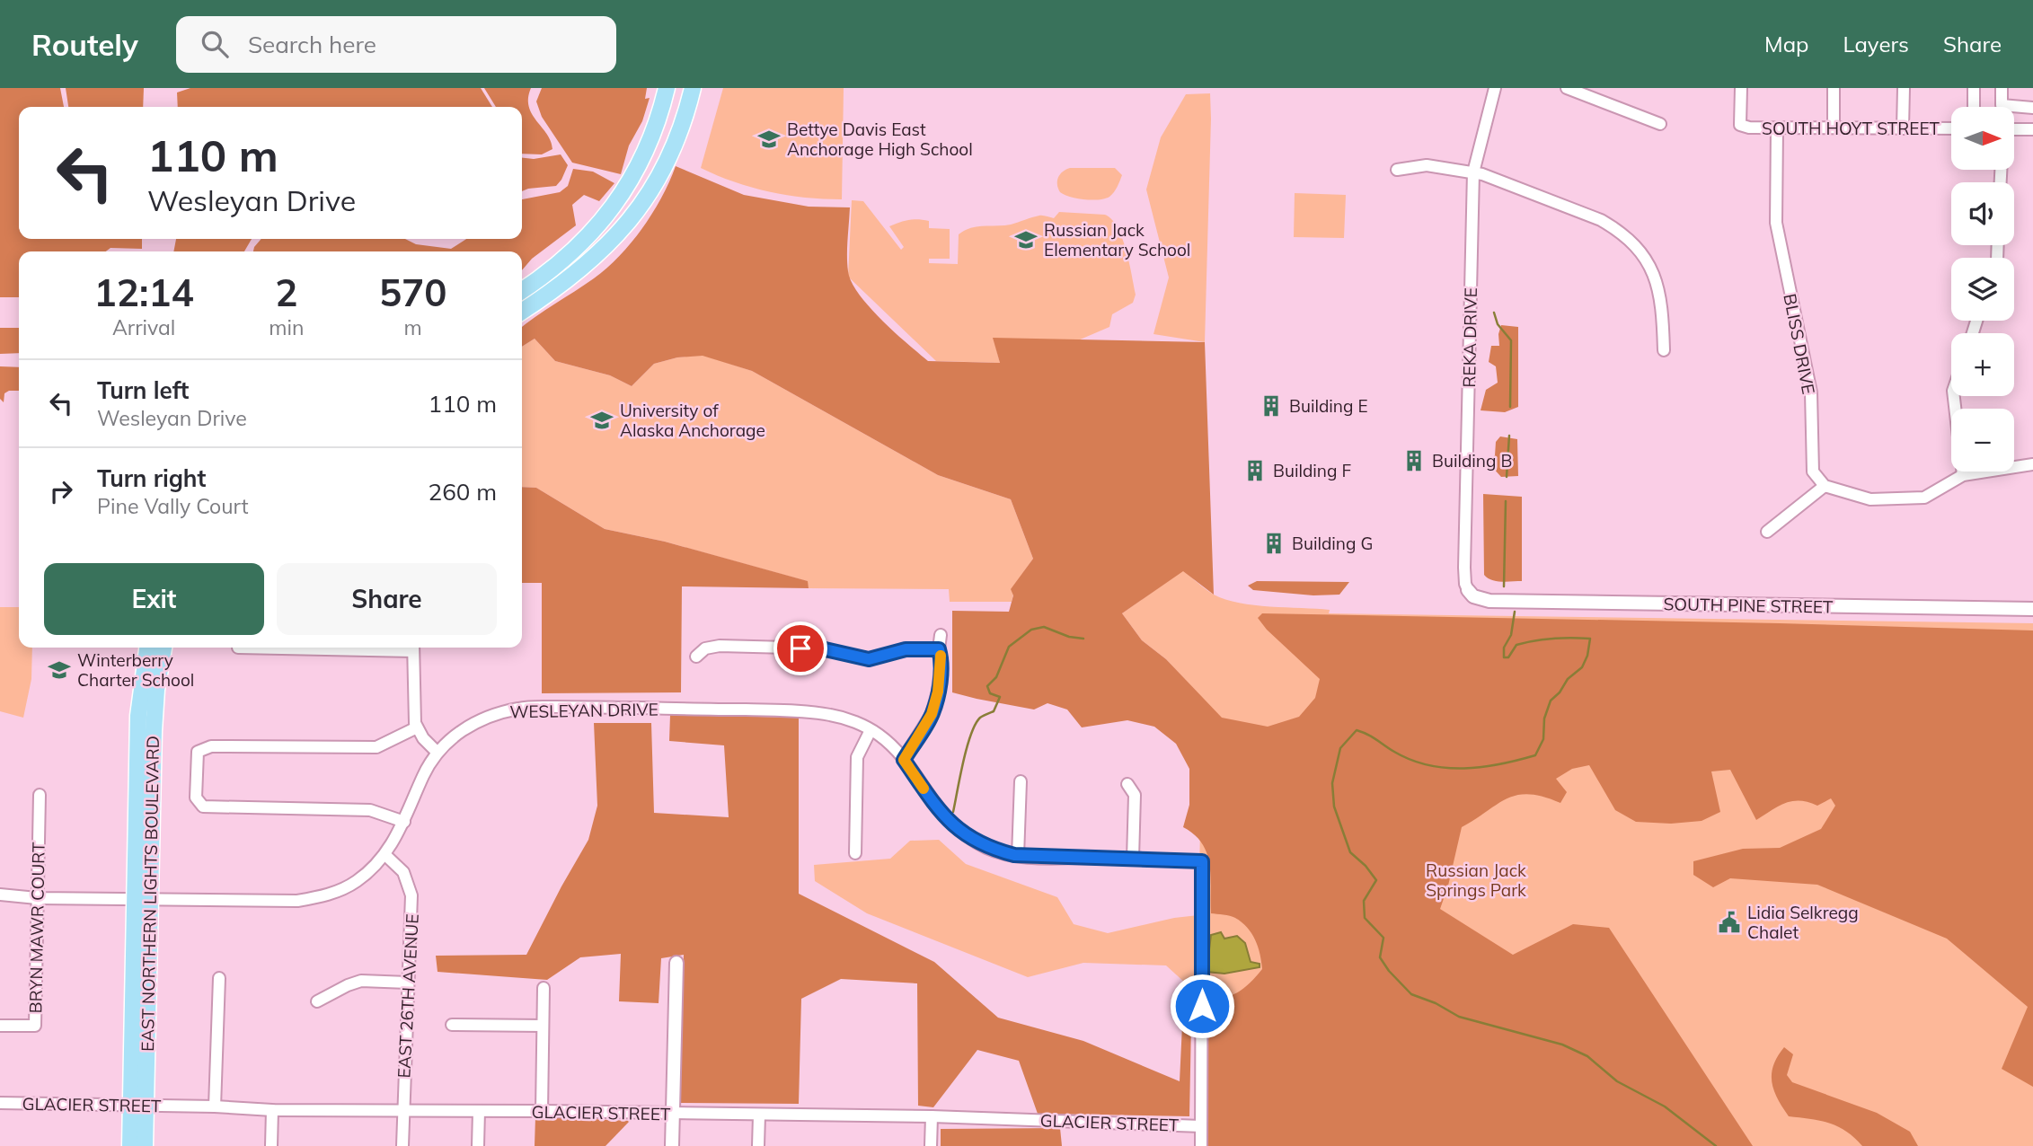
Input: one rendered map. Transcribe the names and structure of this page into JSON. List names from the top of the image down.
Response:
{
  "streets": {
    "main road": ["EAST NORTHERN LIGHTS BOULEVARD"],
    "street": [
      "SOUTH HOYT STREET",
      "REKA DRIVE",
      "BLISS DRIVE",
      "SOUTH PINE STREET",
      "WESLEYAN DRIVE",
      "BRYN MAWR COURT",
      "EAST 26TH AVENUE",
      "GLACIER STREET"
    ]
  },
  "crossings": [
    ["SOUTH HOYT STREET", "BLISS DRIVE"],
    ["REKA DRIVE", "SOUTH PINE STREET"],
    ["WESLEYAN DRIVE", "EAST NORTHERN LIGHTS BOULEVARD"],
    ["WESLEYAN DRIVE", "BRYN MAWR COURT"],
    ["WESLEYAN DRIVE", "EAST 26TH AVENUE"],
    ["WESLEYAN DRIVE", "GLACIER STREET"],
    ["EAST NORTHERN LIGHTS BOULEVARD", "GLACIER STREET"],
    ["EAST 26TH AVENUE", "GLACIER STREET"]
  ],
  "parks": ["Russian Jack Springs Park"],
  "places": {
    "school or university": [
      "Bettye Davis East Anchorage High School",
      "Russian Jack Elementary School",
      "University of Alaska Anchorage",
      "Winterberry Charter School"
    ],
    "building": [
      "Building E",
      "Building B",
      "Building F",
      "Building G"
    ],
    "public building": ["Lidia Selkregg Chalet"]
  },
  "north": "right",
  "page": {
    "header": "Routely",
    "search": "Search here",
    "nav": ["Map", "Layers", "Share"],
    "map_buttons": ["+", "−"],
    "turn": ["110 m", "Wesleyan Drive"],
    "eta": [
      "12:14",
      "Arrival",
      "2",
      "min",
      "570",
      "m"
    ],
    "list": [
      {
        "name": "Turn left",
        "note": "Wesleyan Drive",
        "value": "110 m"
      },
      {
        "name": "Turn right",
        "note": "Pine Vally Court",
        "value": "260 m"
      }
    ],
    "buttons": ["Exit", "Share"]
  }
}
